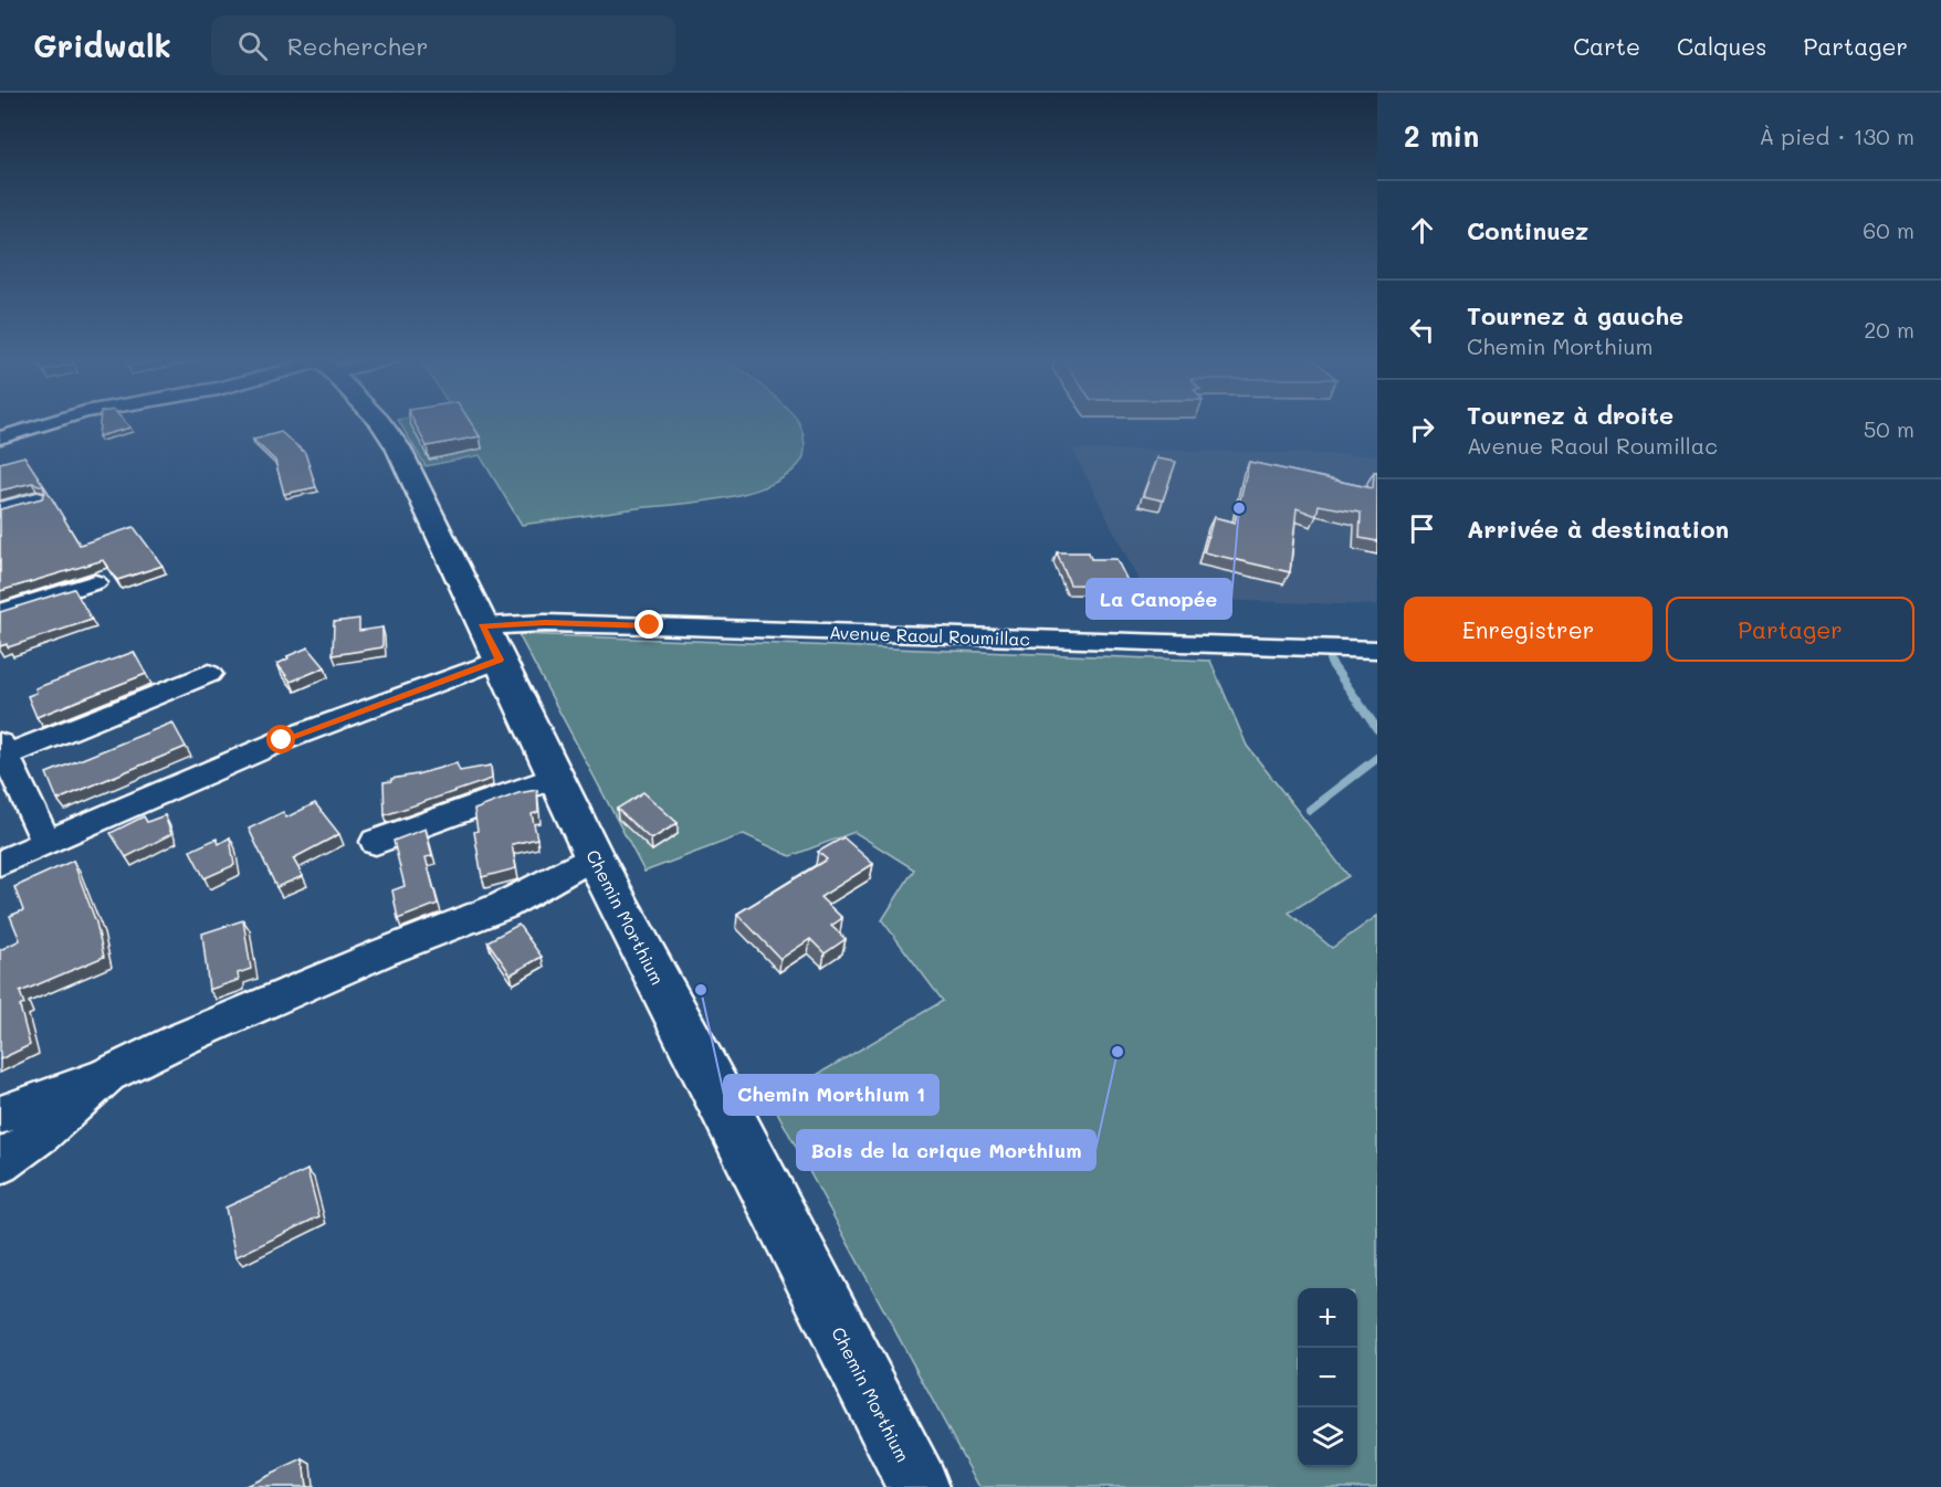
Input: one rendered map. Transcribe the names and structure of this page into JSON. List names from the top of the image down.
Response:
{
  "streets": {
    "street": ["Avenue Raoul Roumillac", "Chemin Morthium"]
  },
  "crossings": [
    ["Avenue Raoul Roumillac", "Chemin Morthium"]
  ],
  "places": ["La Canopée", "Chemin Morthium 1", "Bois de la crique Morthium"],
  "page": {
    "header": "Gridwalk",
    "search": "Rechercher",
    "nav": ["Carte", "Calques", "Partager"],
    "heading": ["2 min", "À pied · 130 m"],
    "list": [
      ["Continuez", "60 m"],
      ["Tournez à gauche", "Chemin Morthium", "20 m"],
      ["Tournez à droite", "Avenue Raoul Roumillac", "50 m"],
      "Arrivée à destination"
    ],
    "buttons": ["Enregistrer", "Partager"],
    "map_buttons": ["+", "−"]
  }
}
